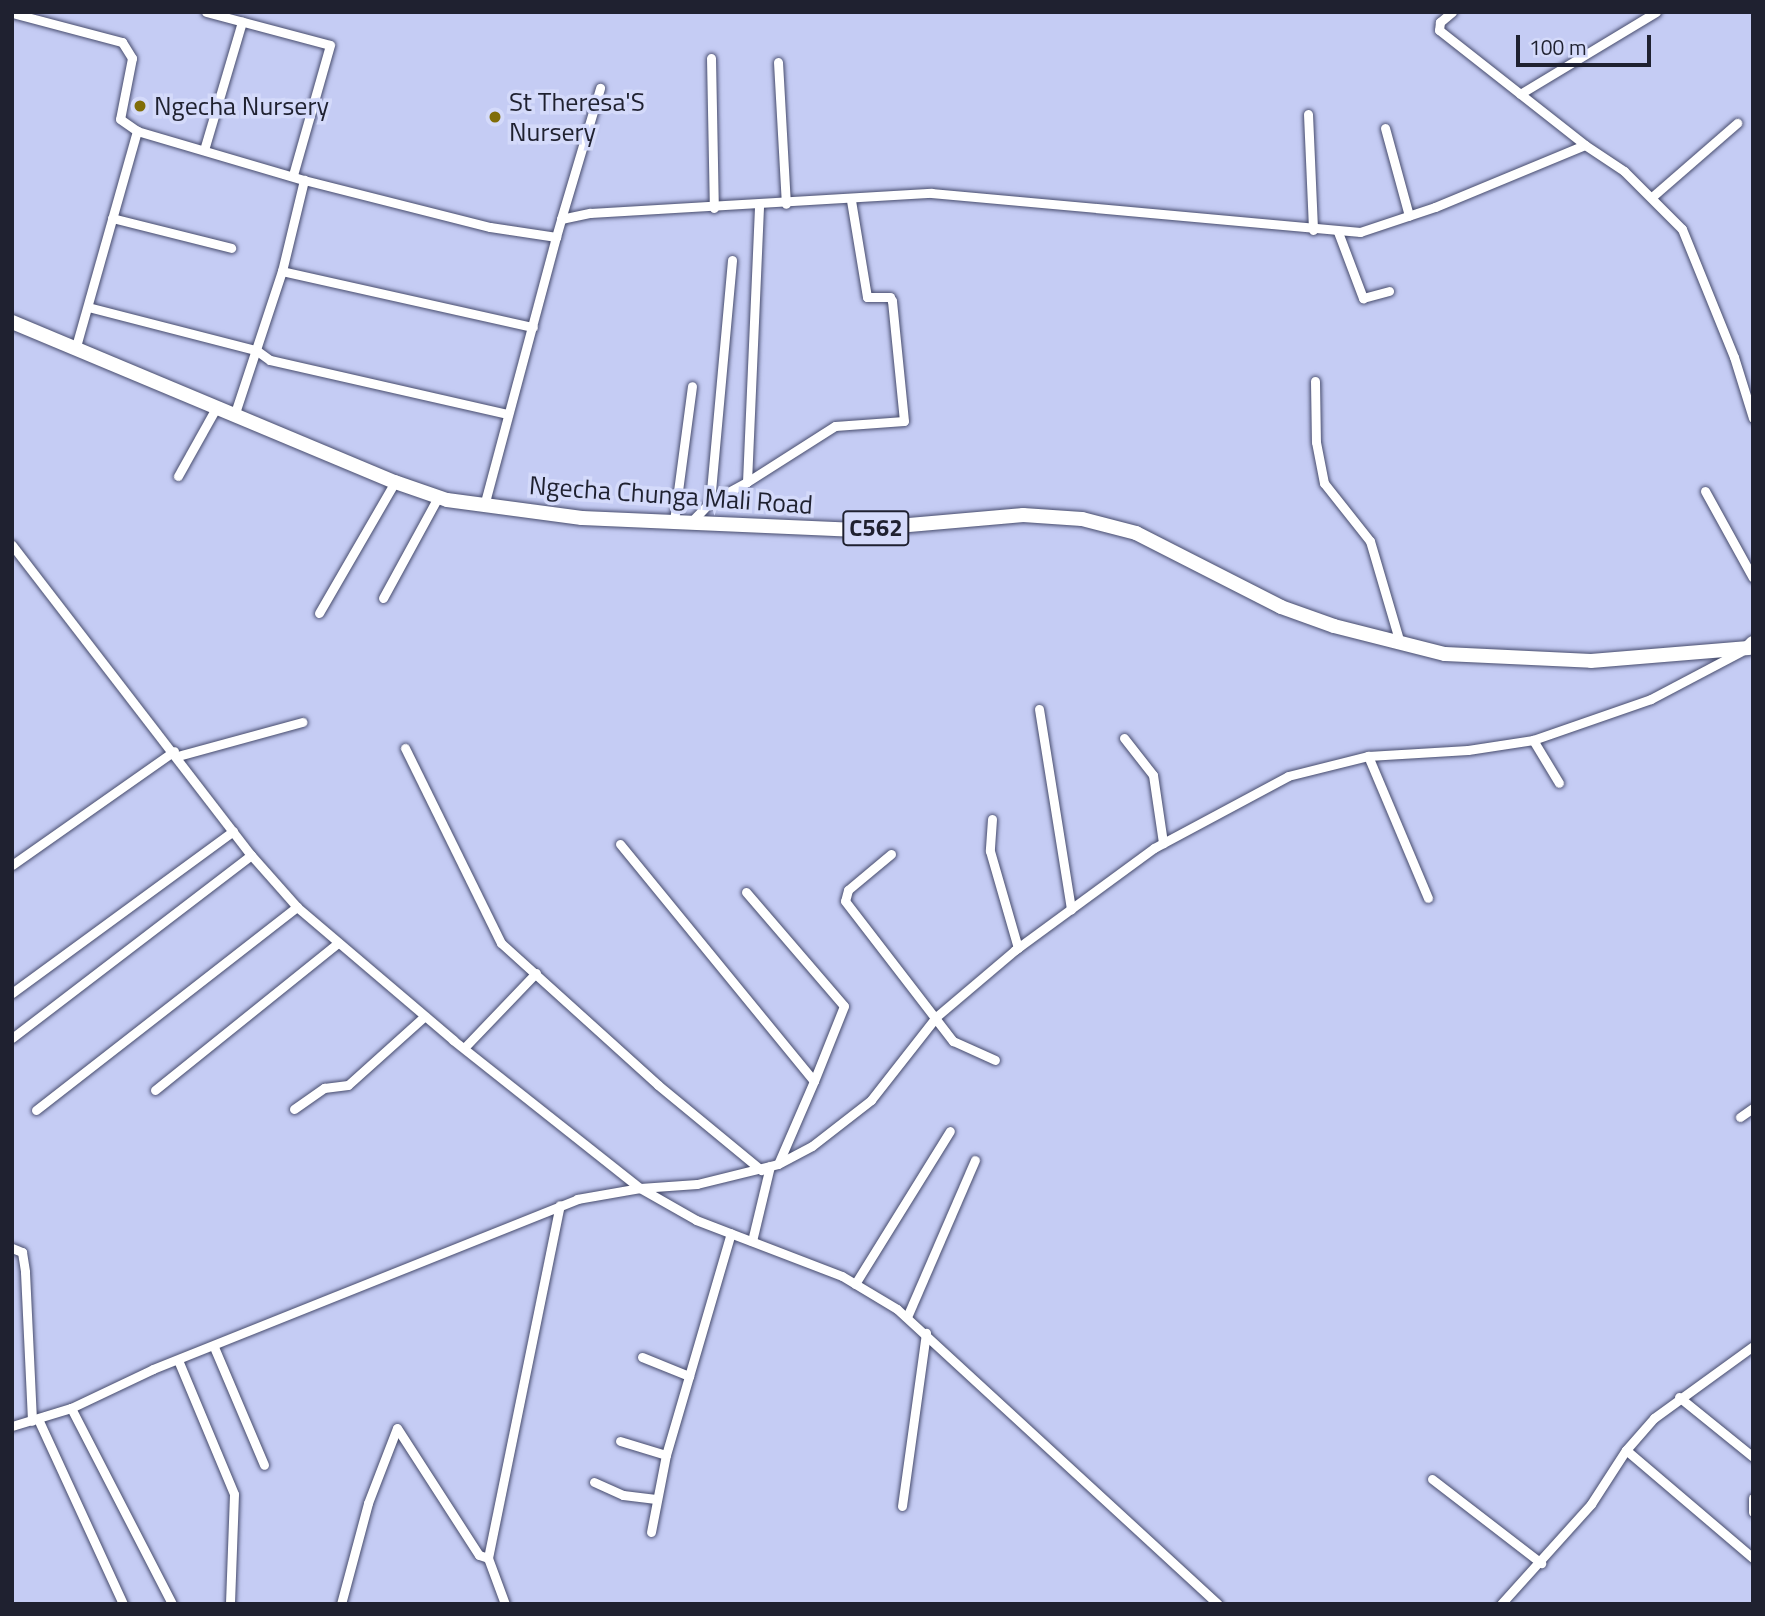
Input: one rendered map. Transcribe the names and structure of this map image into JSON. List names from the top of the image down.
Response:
{
  "streets": {
    "main road": ["Ngecha Chunga Mali Road", "C562"]
  },
  "places": ["Ngecha Nursery", "St Theresa'S Nursery"],
  "scale_bar": "100 m"
}
